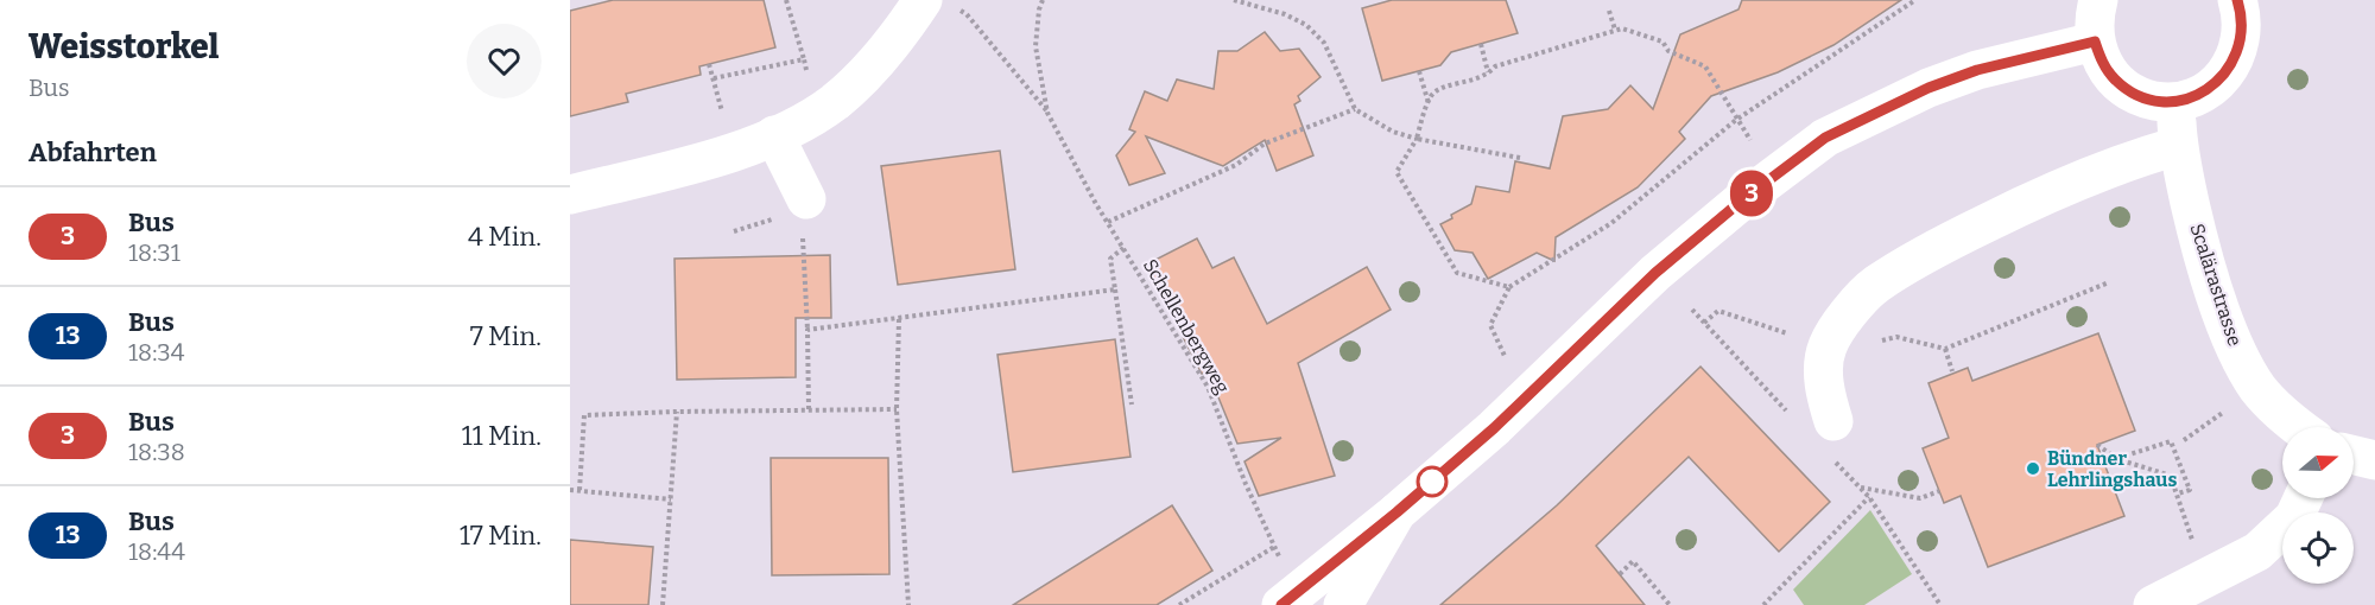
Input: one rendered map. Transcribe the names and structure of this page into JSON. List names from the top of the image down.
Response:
{
  "streets": {
    "main road": ["Scalärastrasse"],
    "path": ["Schellenbergweg"]
  },
  "places": ["Bündner Lehrlingshaus"],
  "lines": ["bus line 3"],
  "north": "right",
  "page": {
    "heading": [
      ["Weisstorkel", "Bus"],
      "Abfahrten"
    ],
    "on_map": "3",
    "list": [
      {
        "mark": "3",
        "name": "Bus",
        "note": "18:31",
        "value": "4 Min."
      },
      {
        "mark": "13",
        "name": "Bus",
        "note": "18:34",
        "value": "7 Min."
      },
      {
        "mark": "3",
        "name": "Bus",
        "note": "18:38",
        "value": "11 Min."
      },
      {
        "mark": "13",
        "name": "Bus",
        "note": "18:44",
        "value": "17 Min."
      }
    ]
  }
}
